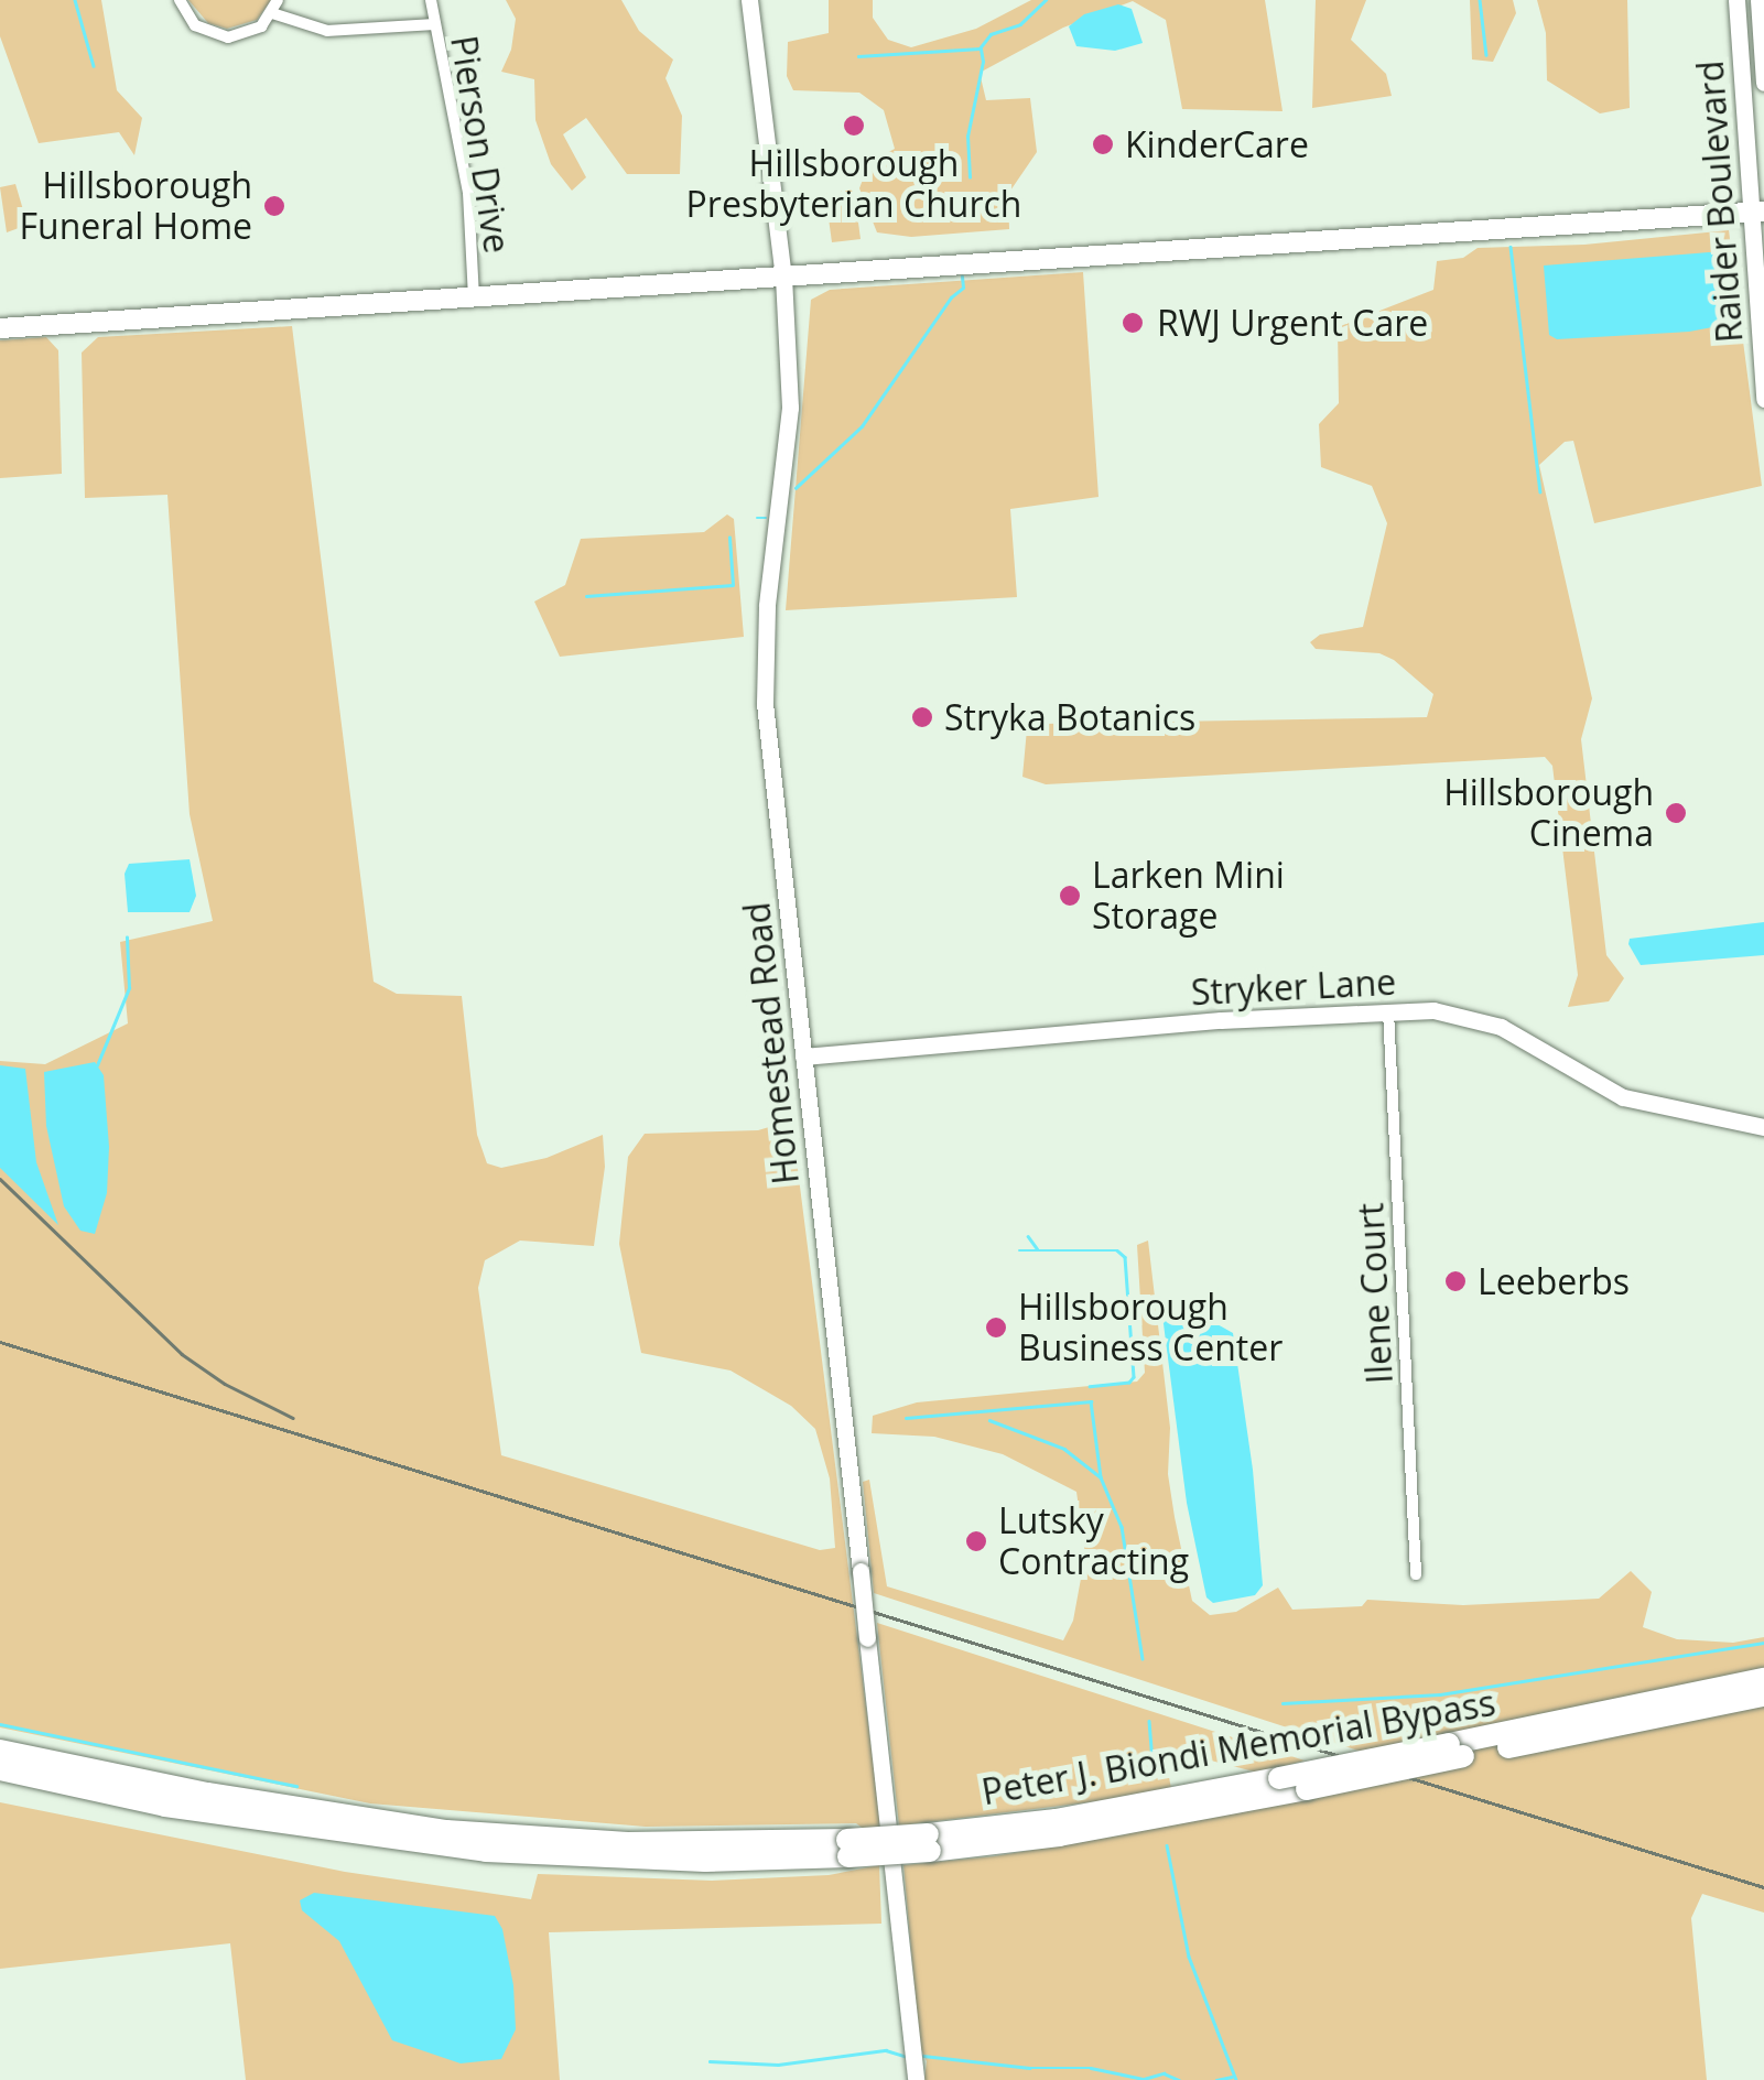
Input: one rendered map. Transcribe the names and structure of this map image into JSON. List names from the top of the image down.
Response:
{
  "streets": {
    "highway": ["Peter J. Biondi Memorial Bypass"],
    "street": [
      "Pierson Drive",
      "Raider Boulevard",
      "Stryker Lane",
      "Homestead Road",
      "Ilene Court"
    ]
  },
  "crossings": [
    ["Stryker Lane", "Homestead Road"],
    ["Stryker Lane", "Ilene Court"]
  ],
  "places": [
    "Hillsborough Presbyterian Church",
    "KinderCare",
    "Hillsborough Funeral Home",
    "RWJ Urgent Care",
    "Stryka Botanics",
    "Hillsborough Cinema",
    "Larken Mini Storage",
    "Leeberbs",
    "Hillsborough Business Center",
    "Lutsky Contracting"
  ]
}
